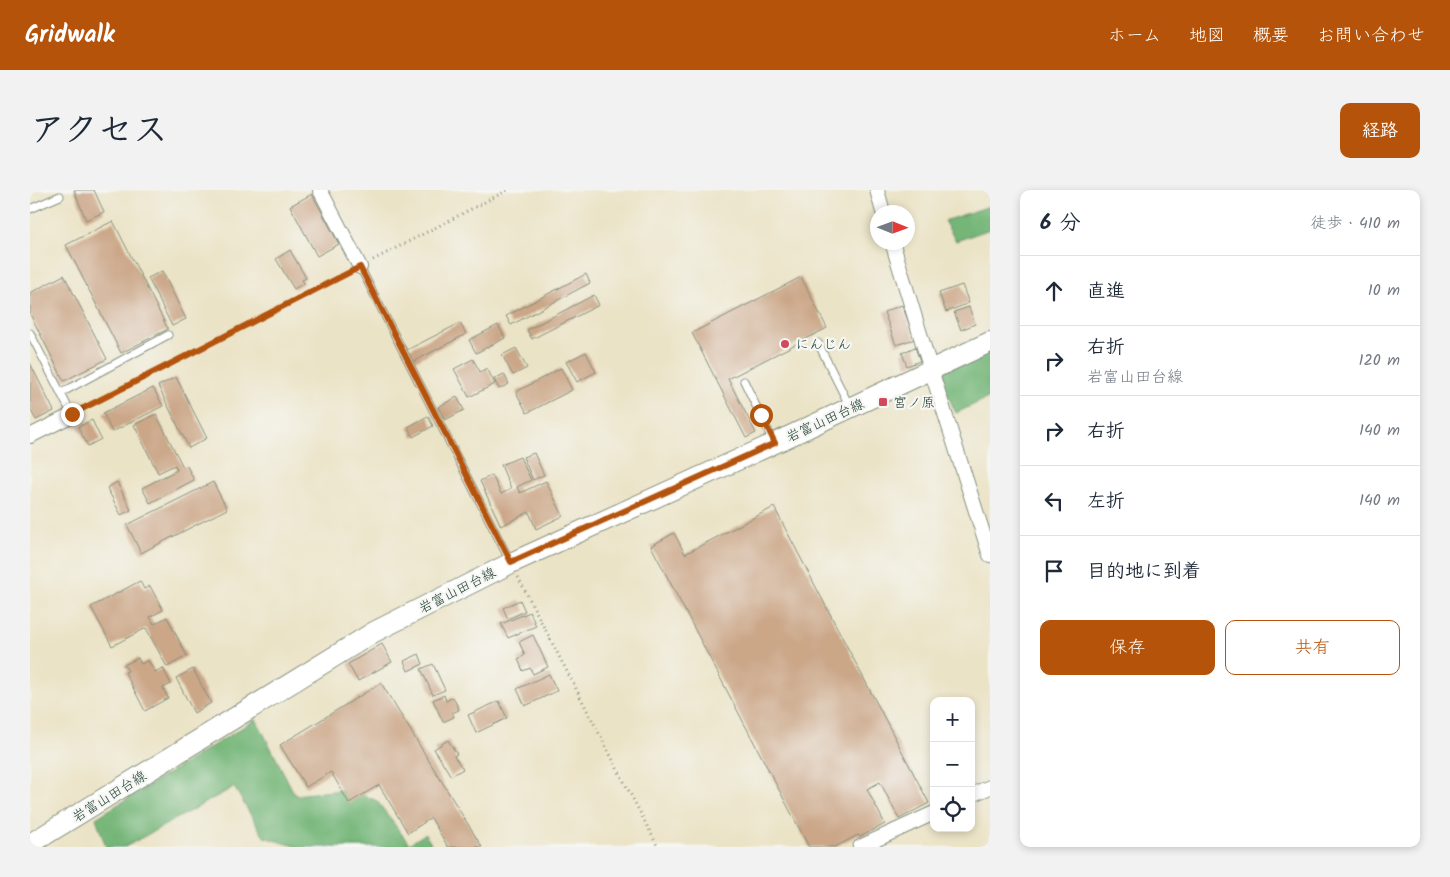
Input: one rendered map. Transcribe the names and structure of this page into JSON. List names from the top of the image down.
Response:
{
  "streets": {
    "main road": ["岩富山田台線"]
  },
  "places": {
    "other": ["にんじん"],
    "transit": ["宮ノ原"]
  },
  "north": "right",
  "page": {
    "header": "Gridwalk",
    "nav": [
      "ホーム",
      "地図",
      "概要",
      "お問い合わせ"
    ],
    "title": "アクセス",
    "buttons": [
      "経路",
      ["保存", "共有"]
    ],
    "heading": ["6 分", "徒歩 · 410 m"],
    "list": [
      ["直進", "10 m"],
      ["右折", "岩富山田台線", "120 m"],
      ["右折", "140 m"],
      ["左折", "140 m"],
      "目的地に到着"
    ],
    "map_buttons": ["+", "−"]
  }
}
